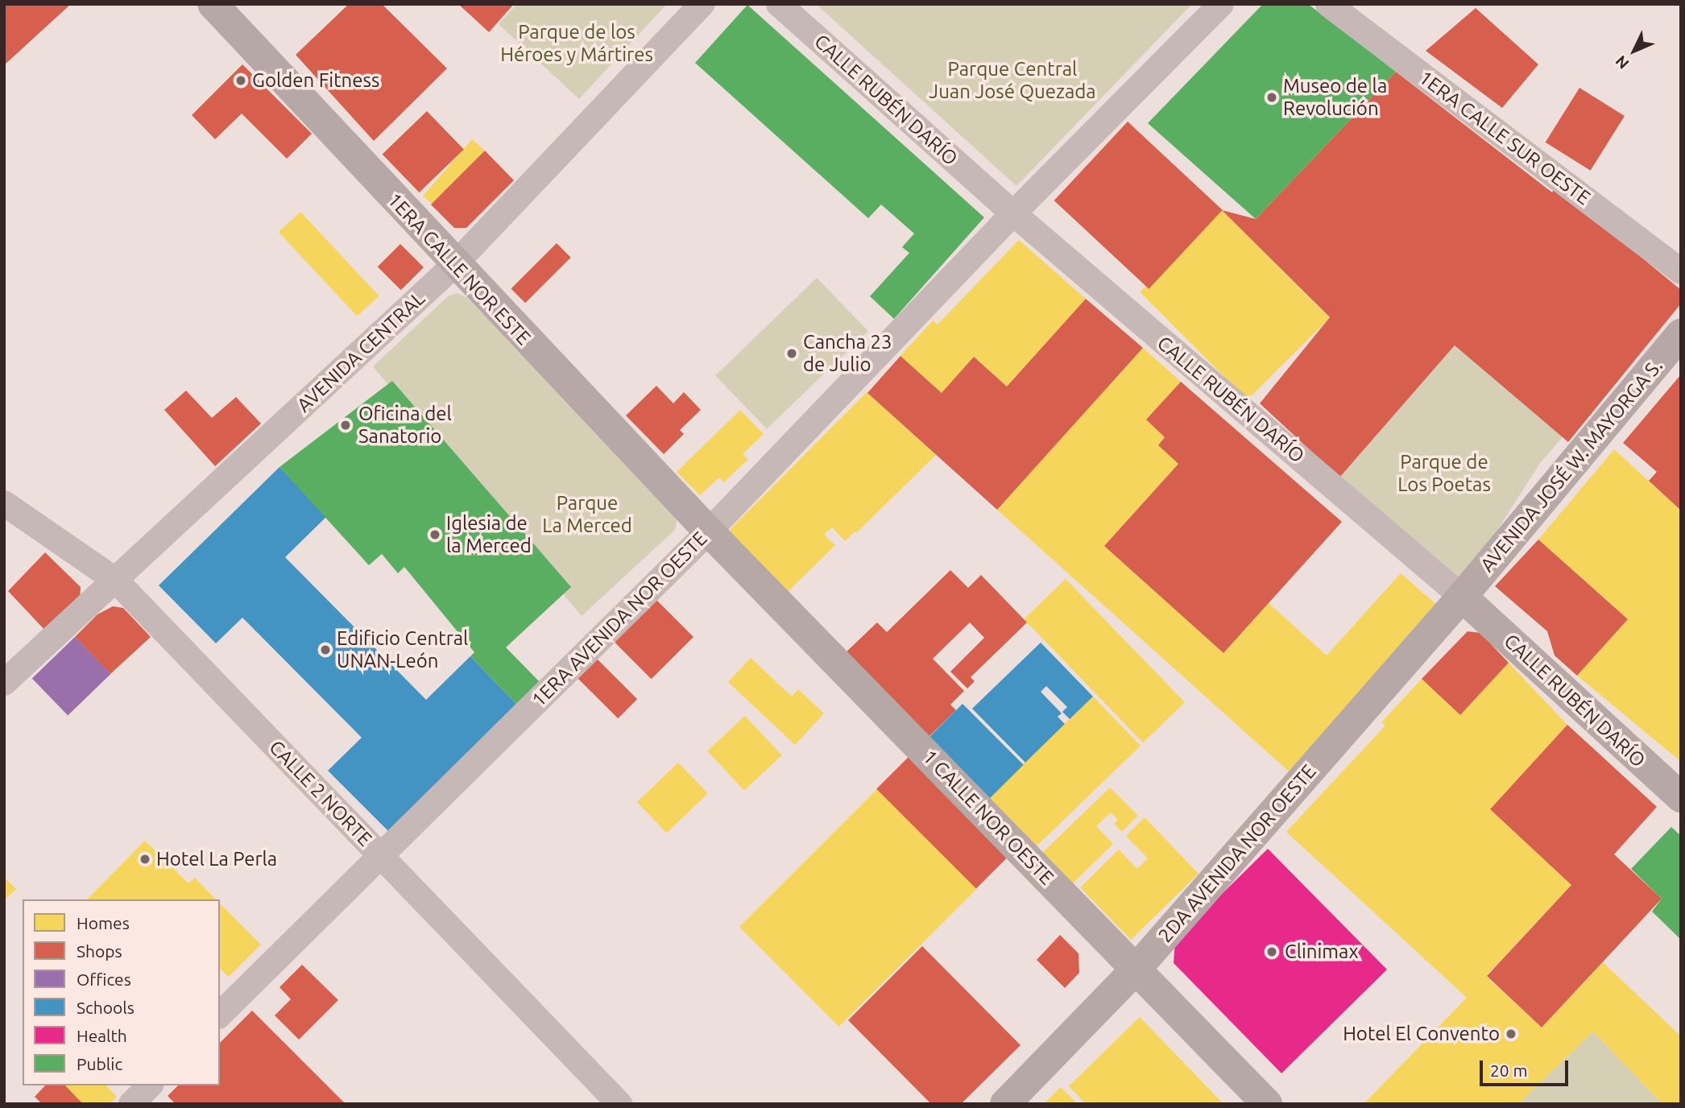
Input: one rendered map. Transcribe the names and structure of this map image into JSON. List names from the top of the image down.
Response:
{
  "streets": {
    "street": [
      "CALLE RUBÉN DARÍO",
      "1ERA CALLE SUR OESTE",
      "1ERA CALLE NOR ESTE",
      "AVENIDA CENTRAL",
      "AVENIDA JOSÉ W. MAYORGA S.",
      "1ERA AVENIDA NOR OESTE",
      "CALLE 2 NORTE",
      "1 CALLE NOR OESTE",
      "2DA AVENIDA NOR OESTE"
    ]
  },
  "crossings": [
    ["CALLE RUBÉN DARÍO", "AVENIDA JOSÉ W. MAYORGA S."],
    ["CALLE RUBÉN DARÍO", "1ERA AVENIDA NOR OESTE"],
    ["CALLE RUBÉN DARÍO", "2DA AVENIDA NOR OESTE"],
    ["1ERA CALLE NOR ESTE", "AVENIDA CENTRAL"],
    ["1ERA CALLE NOR ESTE", "1ERA AVENIDA NOR OESTE"],
    ["1ERA CALLE NOR ESTE", "1 CALLE NOR OESTE"],
    ["AVENIDA CENTRAL", "CALLE 2 NORTE"],
    ["AVENIDA JOSÉ W. MAYORGA S.", "2DA AVENIDA NOR OESTE"],
    ["1ERA AVENIDA NOR OESTE", "CALLE 2 NORTE"],
    ["1ERA AVENIDA NOR OESTE", "1 CALLE NOR OESTE"],
    ["1 CALLE NOR OESTE", "2DA AVENIDA NOR OESTE"]
  ],
  "parks": [
    "Parque de los Héroes y Mártires",
    "Parque Central Juan José Quezada",
    "Parque de Los Poetas",
    "Parque La Merced"
  ],
  "places": [
    "Golden Fitness",
    "Museo de la Revolución",
    "Cancha 23 de Julio",
    "Oficina del Sanatorio",
    "Iglesia de la Merced",
    "Edificio Central UNAN-León",
    "Hotel La Perla",
    "Clinimax",
    "Hotel El Convento"
  ],
  "legend": [
    "Homes",
    "Shops",
    "Offices",
    "Schools",
    "Health",
    "Public"
  ],
  "scale_bar": "20 m",
  "north": "bottom left"
}
